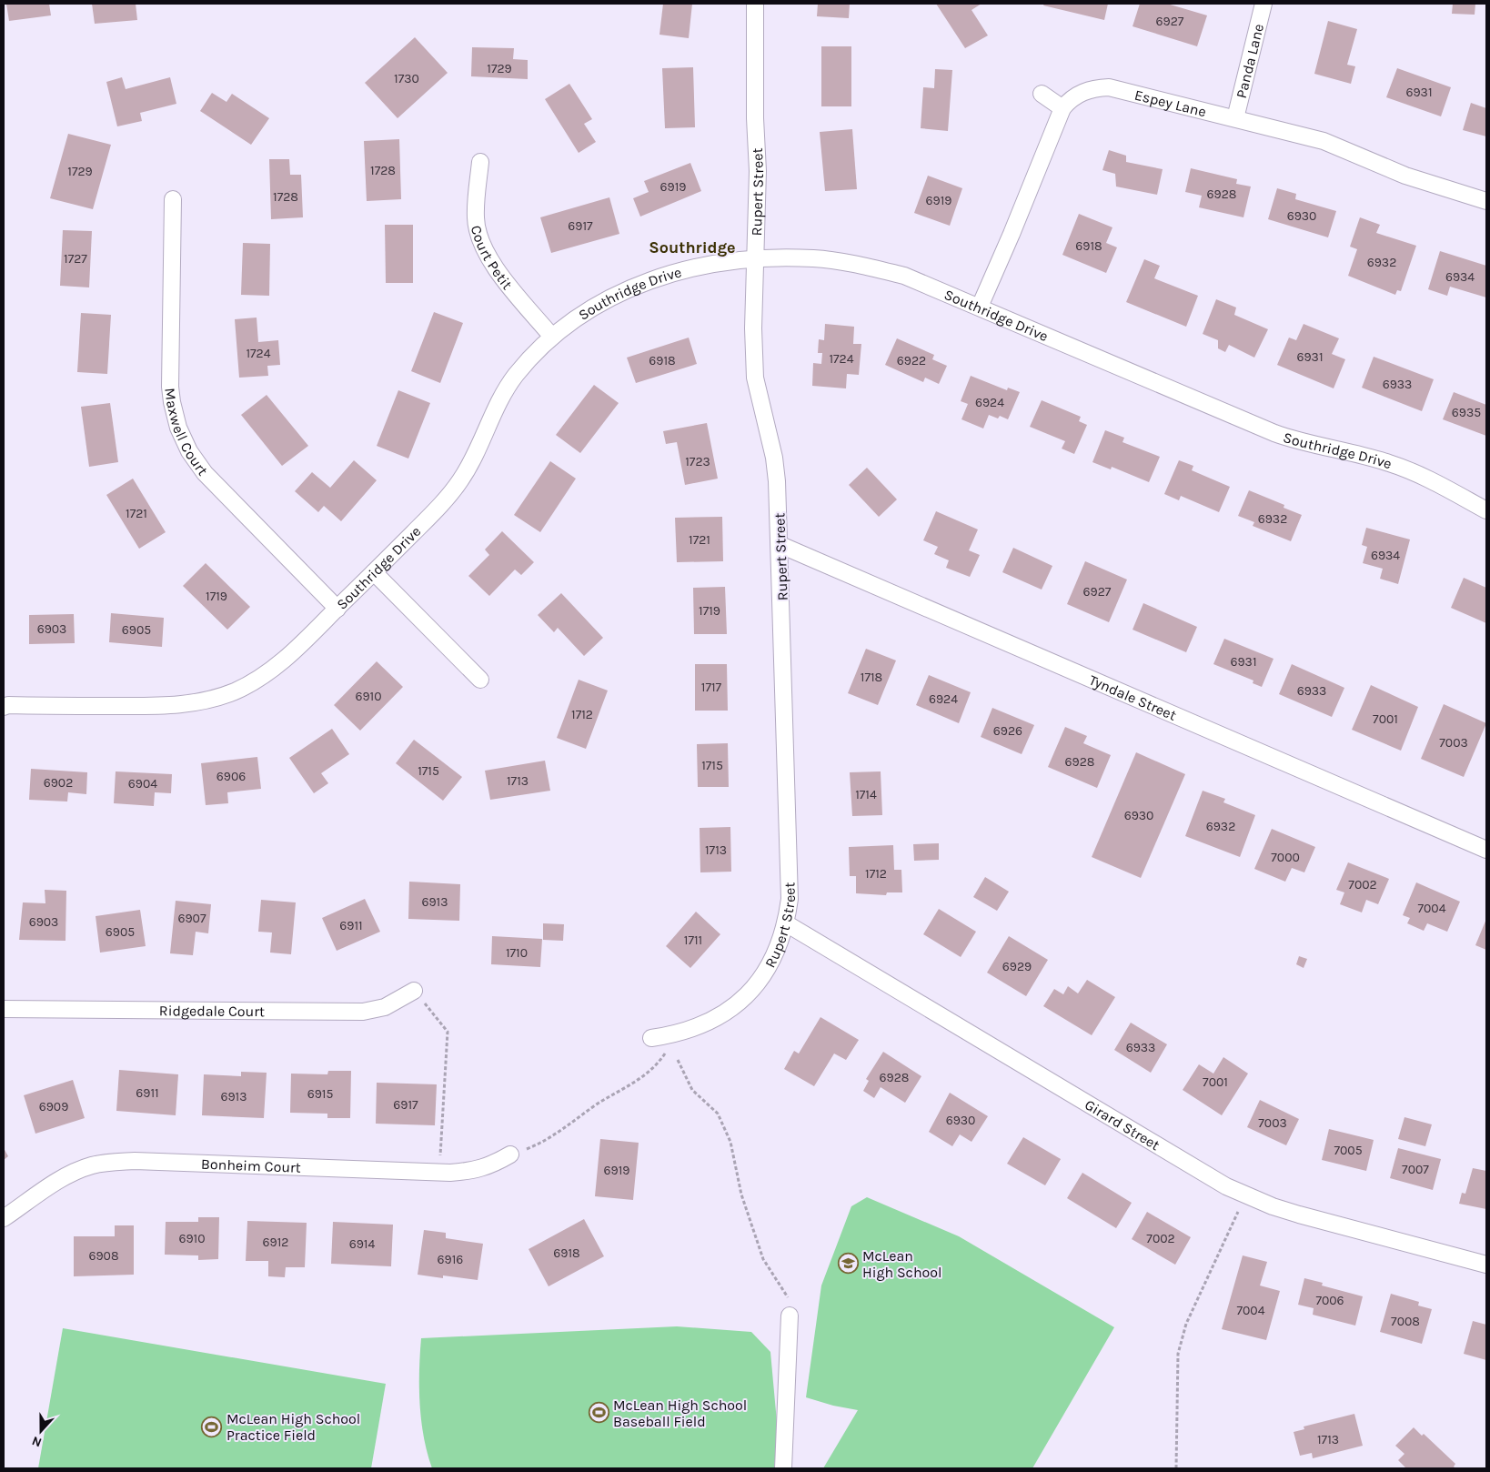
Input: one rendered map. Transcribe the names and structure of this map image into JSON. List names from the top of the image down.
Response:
{
  "streets": {
    "street": [
      "Panda Lane",
      "Espey Lane",
      "Rupert Street",
      "Court Petit",
      "Southridge Drive",
      "Maxwell Court",
      "Tyndale Street",
      "Ridgedale Court",
      "Girard Street",
      "Bonheim Court"
    ]
  },
  "crossings": [
    ["Panda Lane", "Espey Lane"],
    ["Espey Lane", "Southridge Drive"],
    ["Rupert Street", "Southridge Drive"],
    ["Rupert Street", "Tyndale Street"],
    ["Rupert Street", "Girard Street"],
    ["Court Petit", "Southridge Drive"],
    ["Southridge Drive", "Maxwell Court"]
  ],
  "districts": ["Southridge"],
  "places": {
    "school or university": ["McLean High School"],
    "sports": ["McLean High School Baseball Field", "McLean High School Practice Field"]
  },
  "house_numbers": [
    "6927",
    "1729",
    "1730",
    "6931",
    "1728",
    "1729",
    "6919",
    "6928",
    "1728",
    "6919",
    "6930",
    "6917",
    "6918",
    "1727",
    "6932",
    "6934",
    "1724",
    "6931",
    "1724",
    "6918",
    "6922",
    "6933",
    "6924",
    "6935",
    "1723",
    "1721",
    "6932",
    "1721",
    "6934",
    "6927",
    "1719",
    "1719",
    "6903",
    "6905",
    "6931",
    "1718",
    "1717",
    "6933",
    "6910",
    "6924",
    "1712",
    "7001",
    "6926",
    "7003",
    "6928",
    "1715",
    "1715",
    "6906",
    "1713",
    "6902",
    "6904",
    "1714",
    "6930",
    "6932",
    "1713",
    "7000",
    "1712",
    "7002",
    "6913",
    "7004",
    "6907",
    "6903",
    "6911",
    "6905",
    "1711",
    "1710",
    "6929",
    "6933",
    "6928",
    "7001",
    "6911",
    "6915",
    "6913",
    "6917",
    "6909",
    "6930",
    "7003",
    "7005",
    "7007",
    "6919",
    "6910",
    "7002",
    "6912",
    "6914",
    "6918",
    "6908",
    "6916",
    "7006",
    "7004",
    "7008",
    "1713"
  ],
  "north": "bottom"
}
